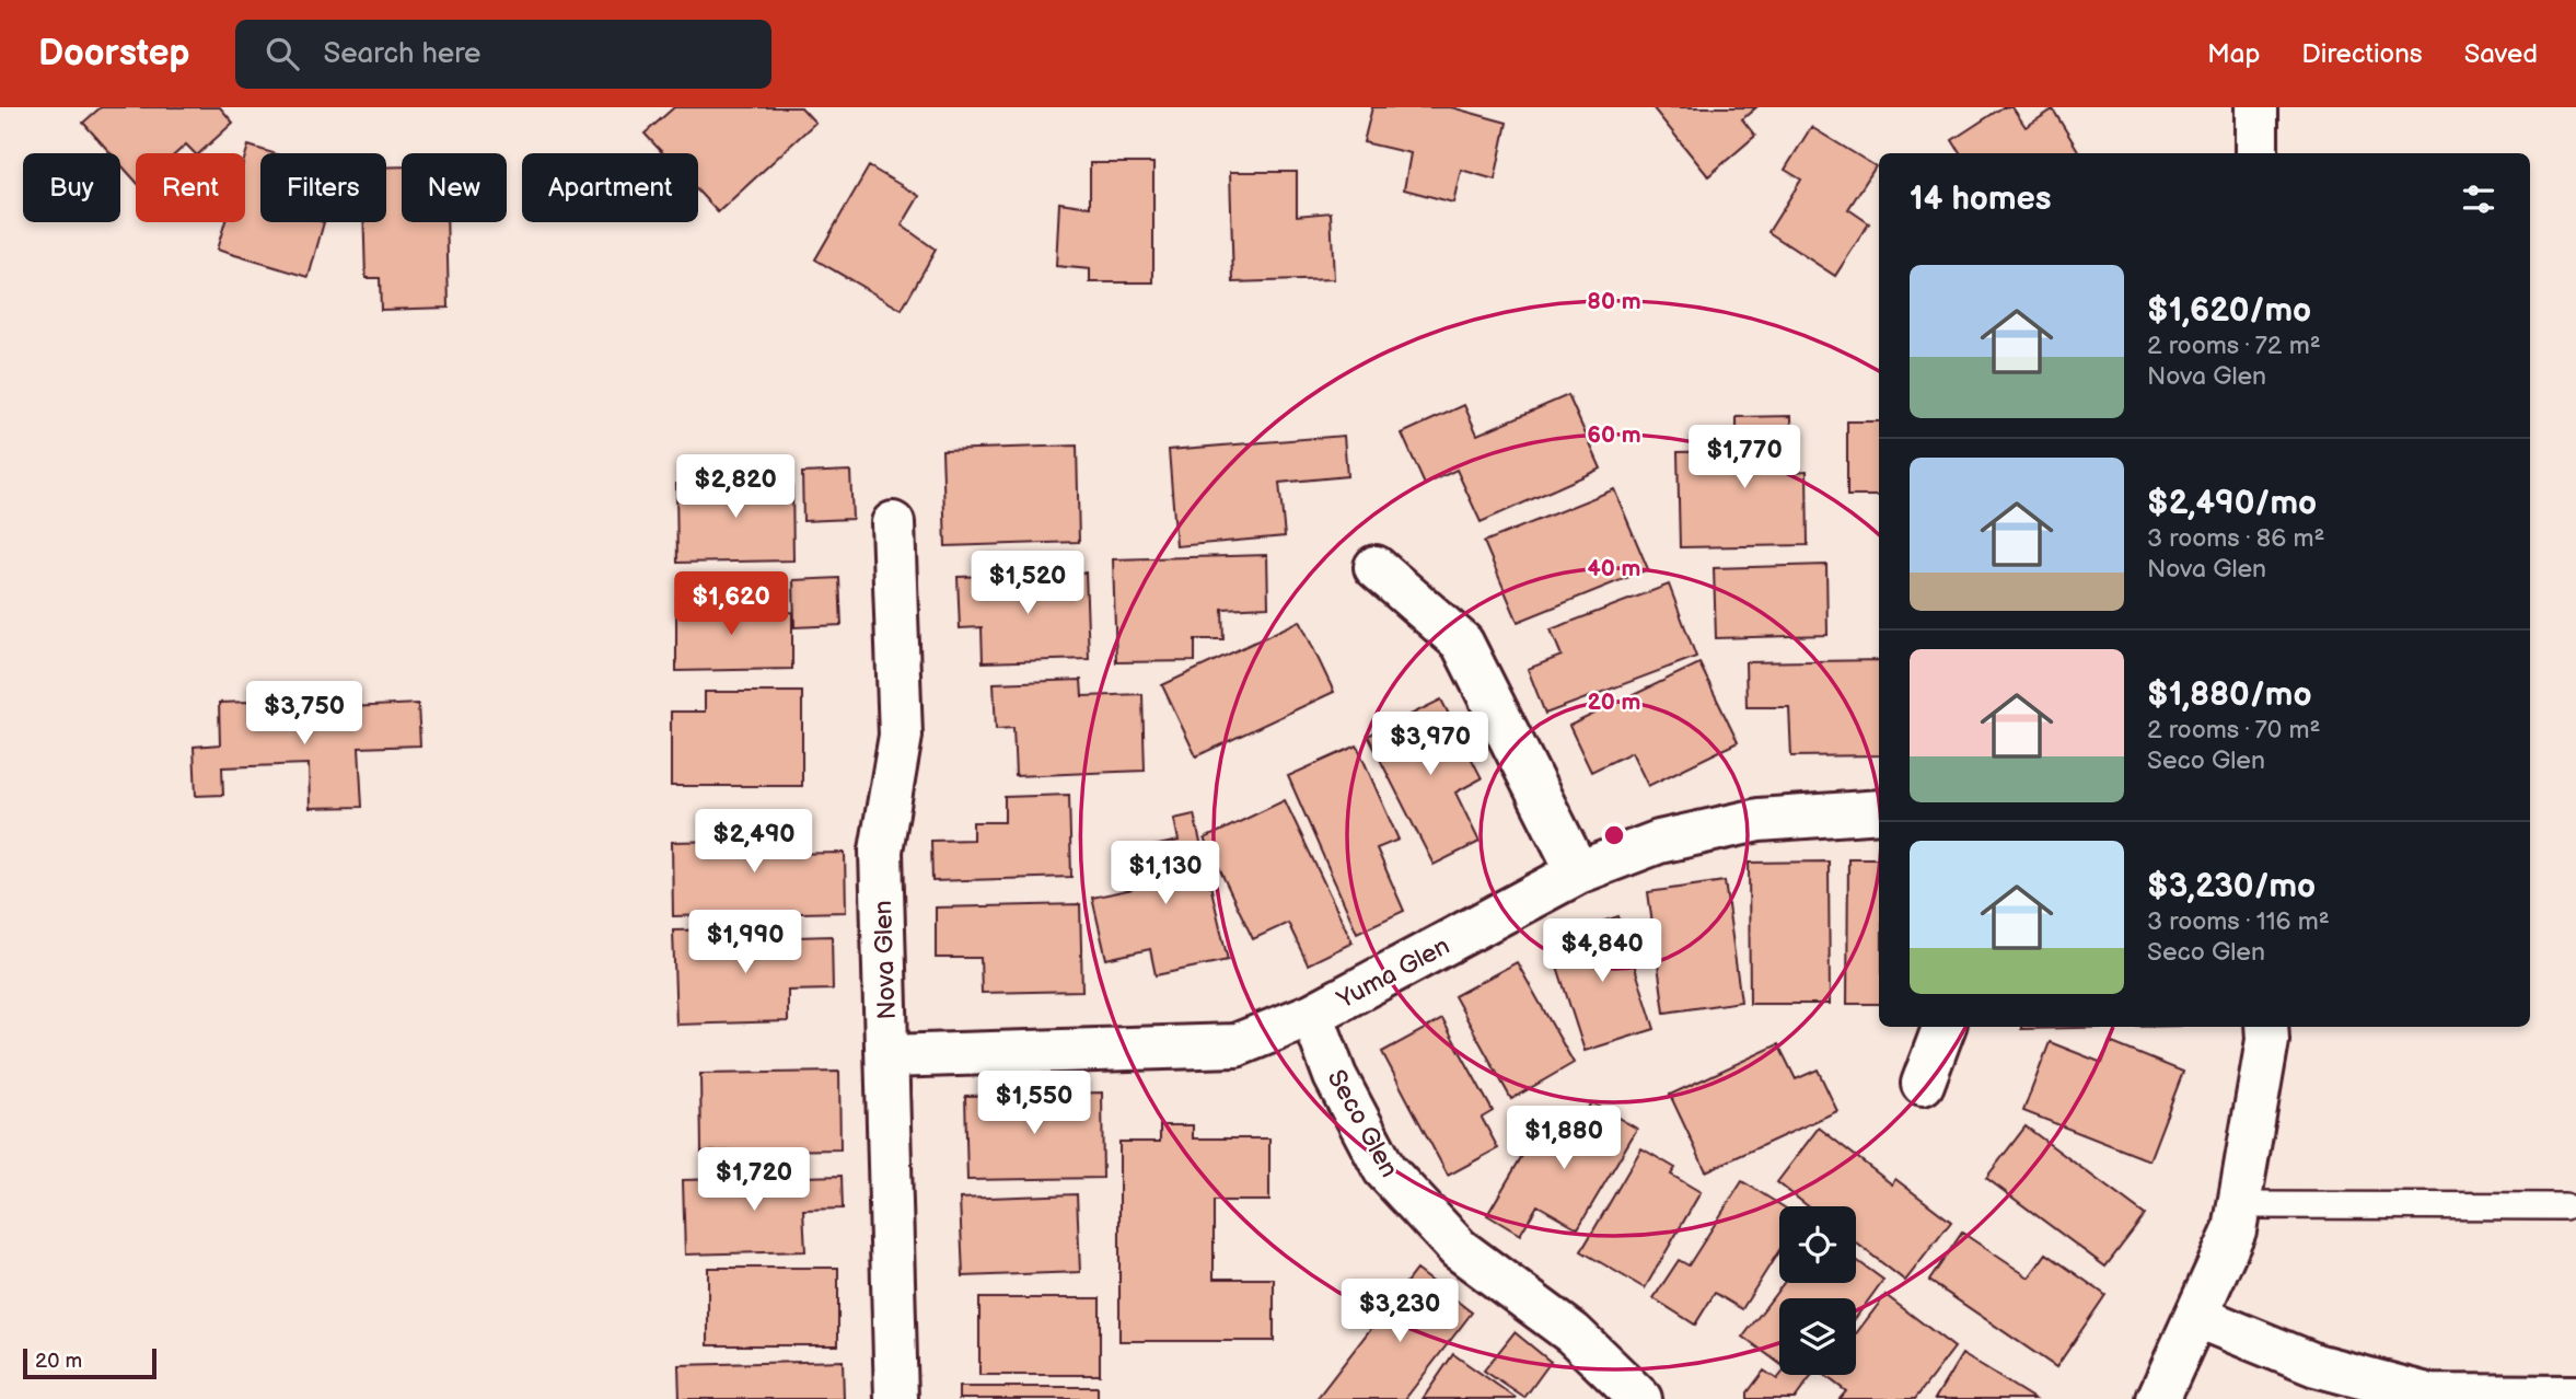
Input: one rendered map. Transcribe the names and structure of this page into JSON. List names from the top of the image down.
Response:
{
  "streets": {
    "street": ["Nova Glen", "Yuma Glen", "Seco Glen"]
  },
  "crossings": [
    ["Nova Glen", "Yuma Glen"],
    ["Yuma Glen", "Seco Glen"]
  ],
  "scale_bar": "20 m",
  "page": {
    "header": "Doorstep",
    "search": "Search here",
    "nav": ["Map", "Directions", "Saved"],
    "chip": [
      "Buy",
      "Rent",
      "Filters",
      "New",
      "Apartment"
    ],
    "heading": "14 homes",
    "list": [
      {
        "name": "$1,620/mo",
        "note": "2 rooms · 72 m² · Nova Glen"
      },
      {
        "name": "$2,490/mo",
        "note": "3 rooms · 86 m² · Nova Glen"
      },
      {
        "name": "$1,880/mo",
        "note": "2 rooms · 70 m² · Seco Glen"
      },
      {
        "name": "$3,230/mo",
        "note": "3 rooms · 116 m² · Seco Glen"
      }
    ],
    "price": [
      "$1,770",
      "$2,820",
      "$1,520",
      "$1,620",
      "$3,750",
      "$3,970",
      "$2,490",
      "$1,130",
      "$1,990",
      "$4,840",
      "$1,550",
      "$1,880",
      "$1,720",
      "$3,230"
    ],
    "scale": "20 m"
  },
  "rings": [
    "80 m",
    "60 m",
    "40 m",
    "20 m"
  ]
}
